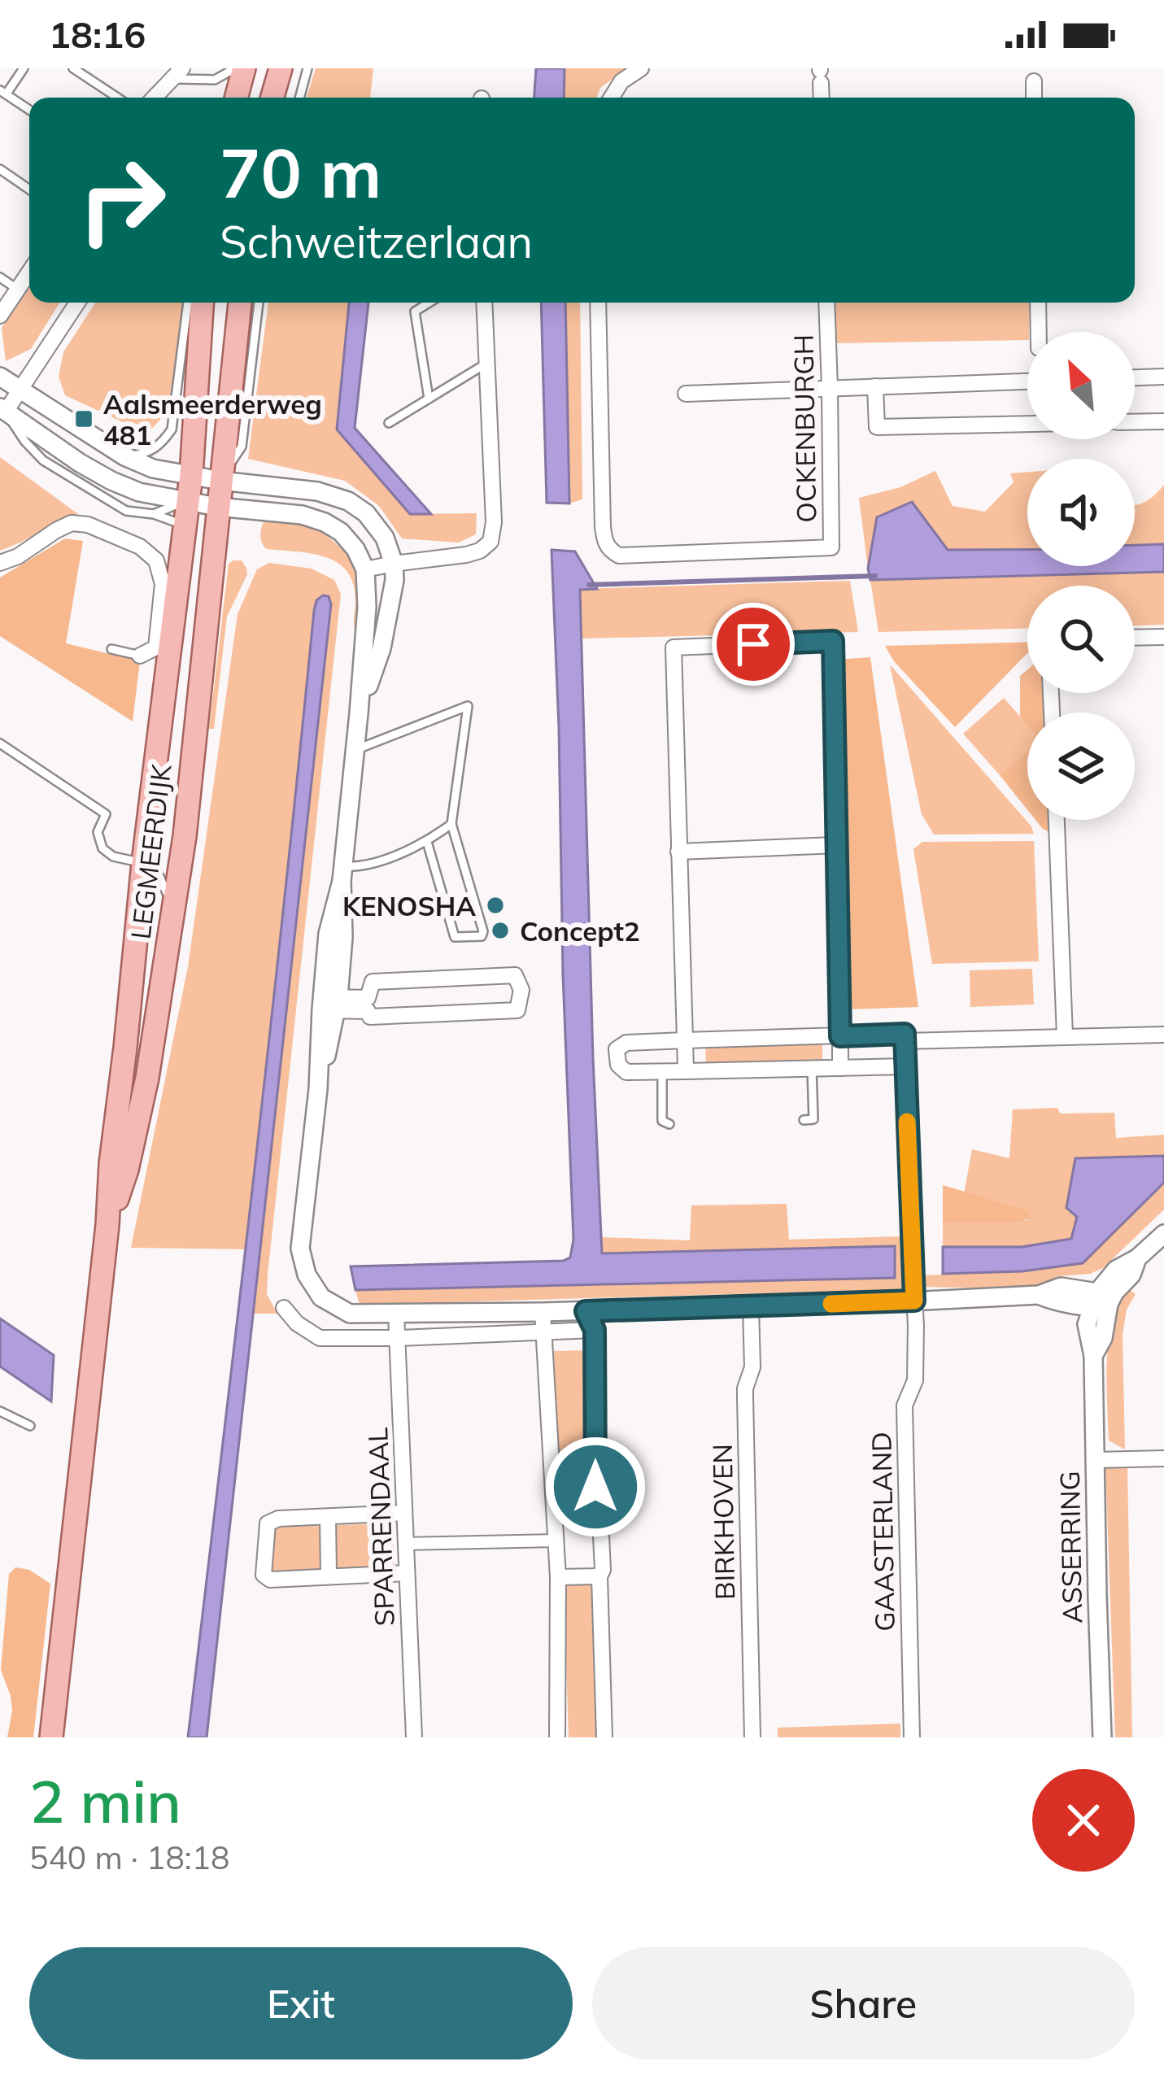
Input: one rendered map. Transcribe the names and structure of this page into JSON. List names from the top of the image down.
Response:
{
  "streets": {
    "main road": ["LEGMEERDIJK"],
    "street": [
      "OCKENBURGH",
      "BIRKHOVEN",
      "SPARRENDAAL",
      "GAASTERLAND",
      "ASSERRING"
    ]
  },
  "places": {
    "transit": ["Aalsmeerderweg 481"],
    "other": ["KENOSHA", "Concept2"]
  },
  "north": "top left",
  "page": {
    "status": "18:16",
    "turn": ["70 m", "Schweitzerlaan"],
    "heading": ["2 min", "540 m · 18:18"],
    "buttons": ["Exit", "Share"]
  }
}
